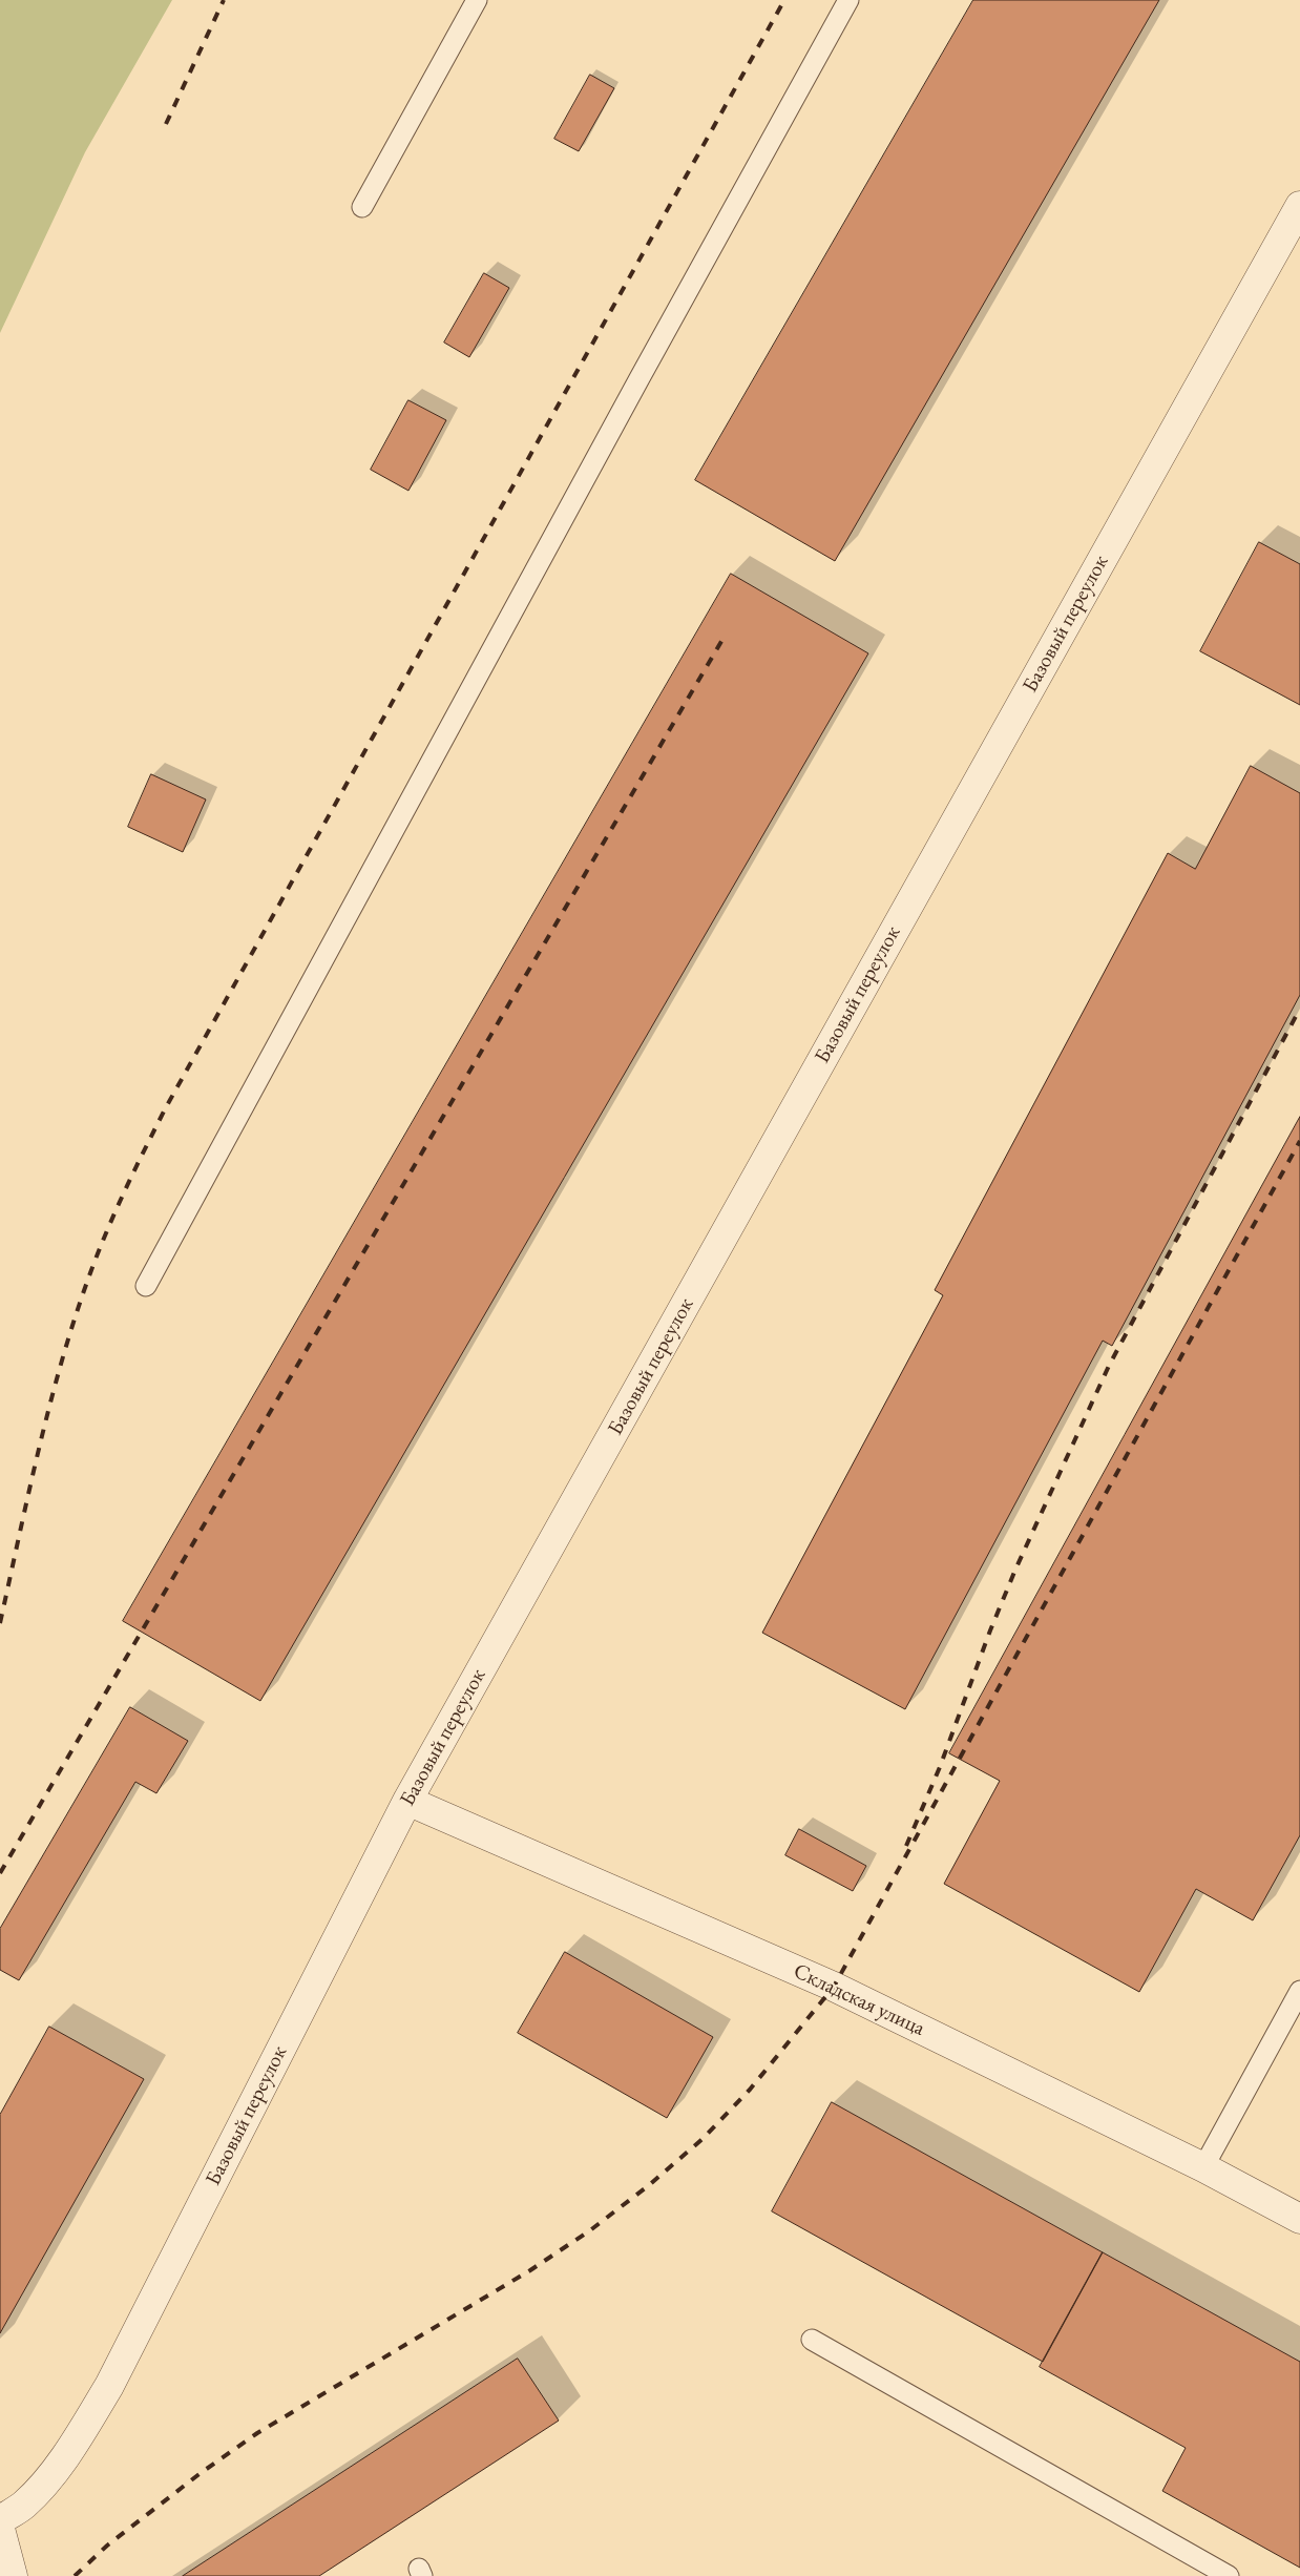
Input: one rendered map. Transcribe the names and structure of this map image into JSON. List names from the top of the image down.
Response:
{
  "streets": {
    "street": ["Базовый переулок", "Складская улица"]
  },
  "crossings": [
    ["Базовый переулок", "Складская улица"]
  ]
}
